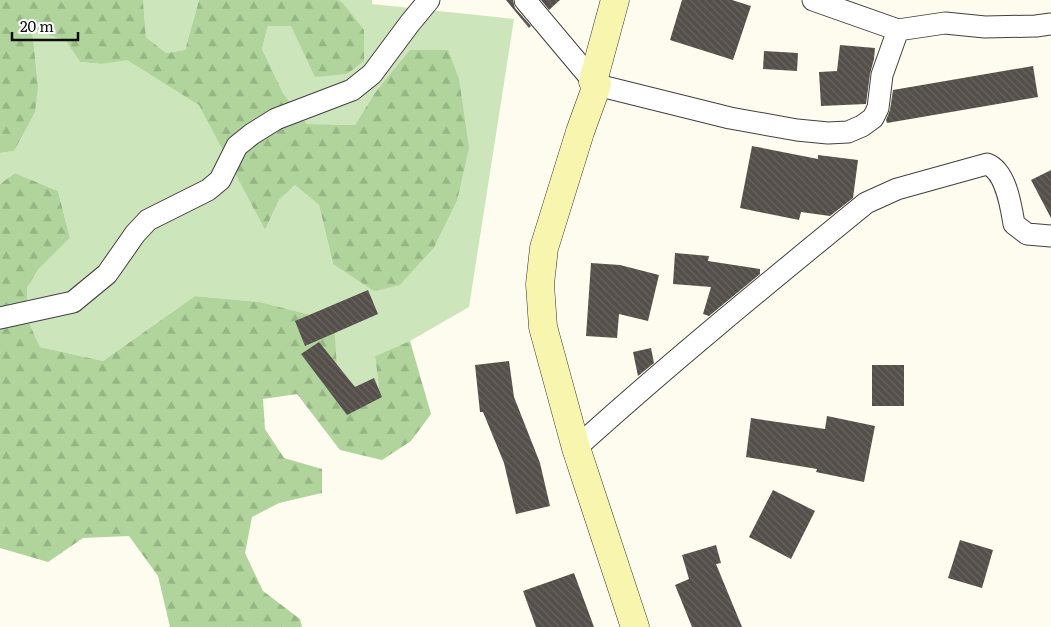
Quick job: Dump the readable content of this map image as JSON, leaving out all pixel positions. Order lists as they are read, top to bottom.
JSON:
{
  "scale_bar": "20 m"
}
